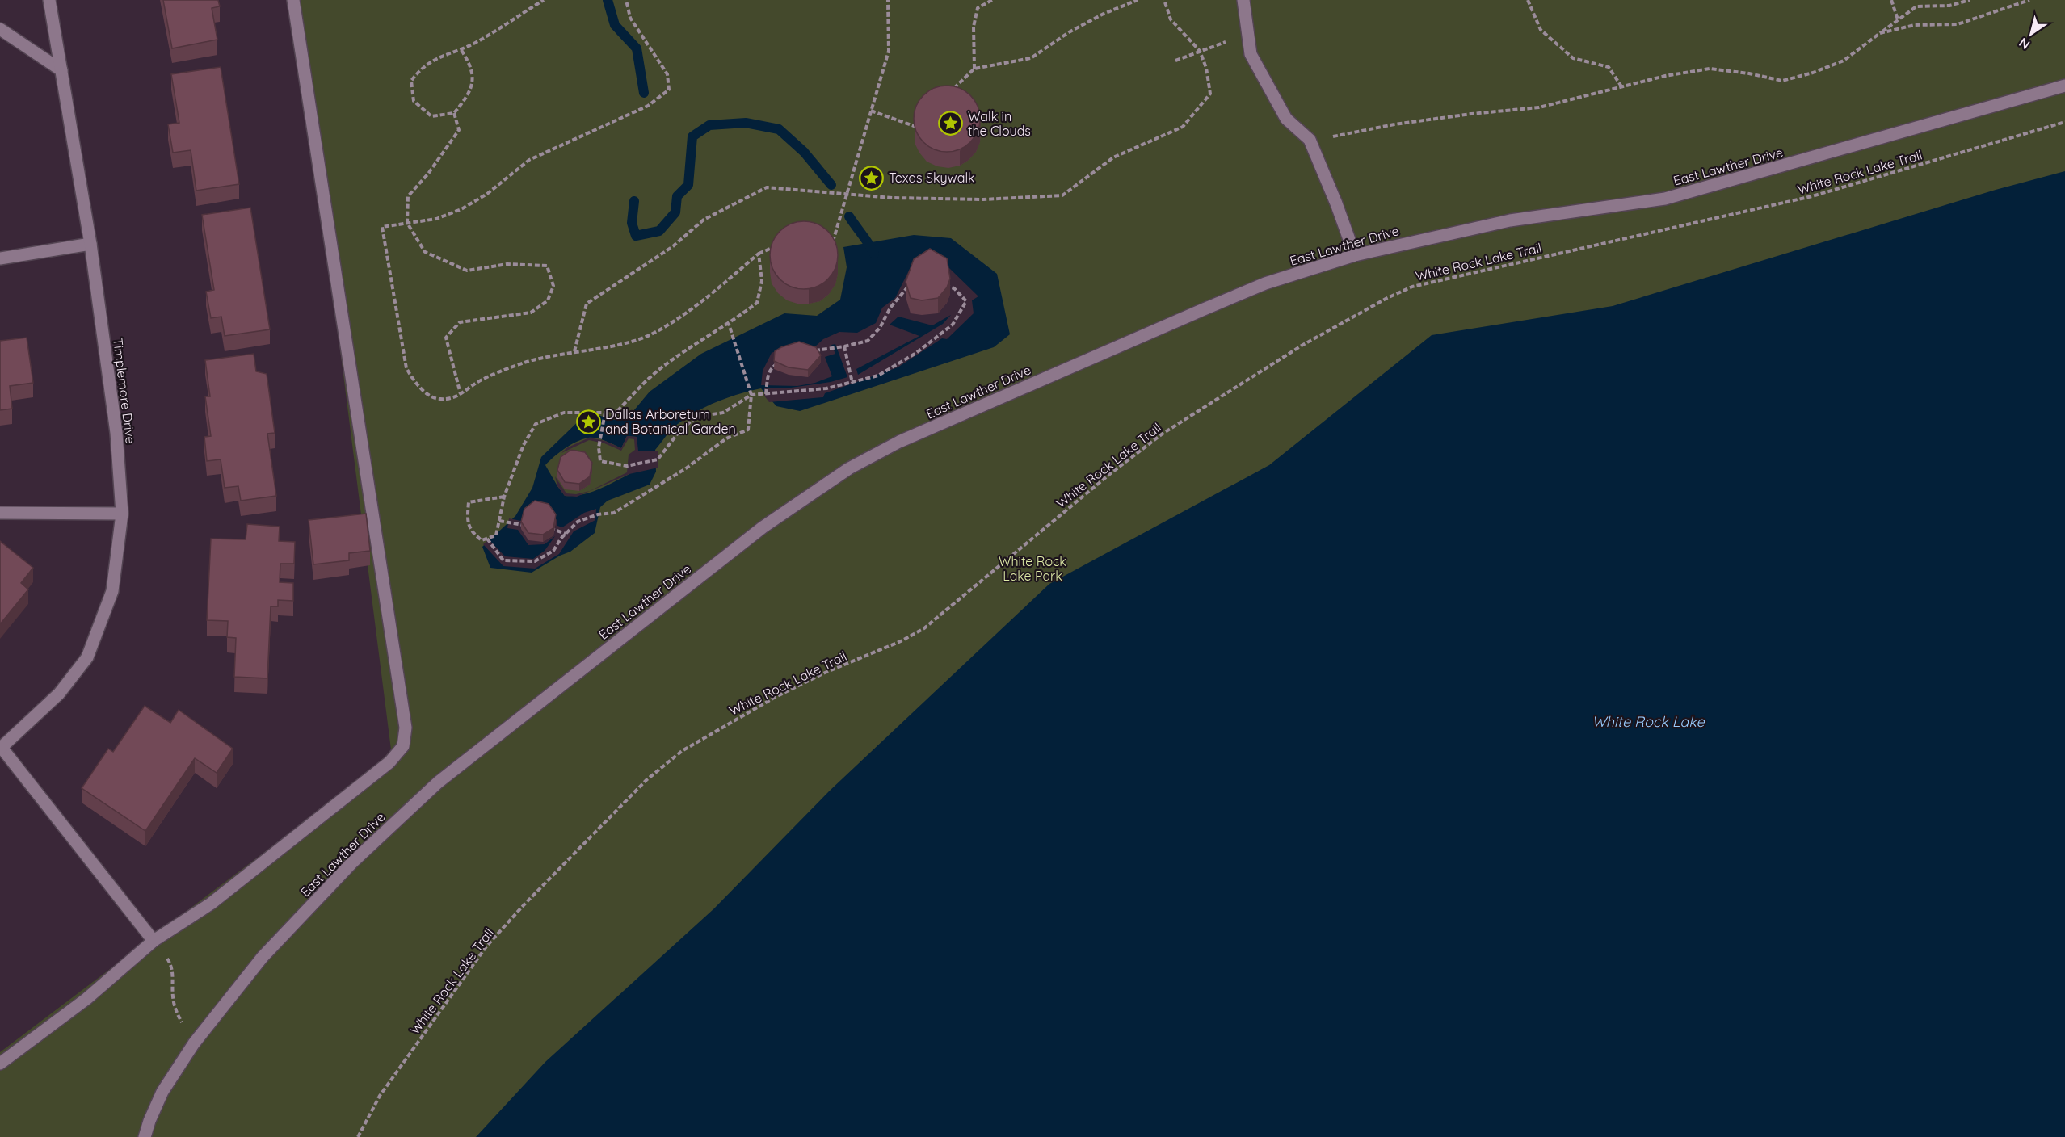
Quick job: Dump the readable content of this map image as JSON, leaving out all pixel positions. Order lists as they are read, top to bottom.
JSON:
{
  "streets": {
    "street": ["East Lawther Drive", "Timplemore Drive"],
    "path": ["White Rock Lake Trail"]
  },
  "water": ["White Rock Lake"],
  "parks": ["White Rock Lake Park"],
  "places": {
    "place": ["Walk in the Clouds", "Texas Skywalk", "Dallas Arboretum and Botanical Garden"]
  },
  "north": "bottom left"
}
